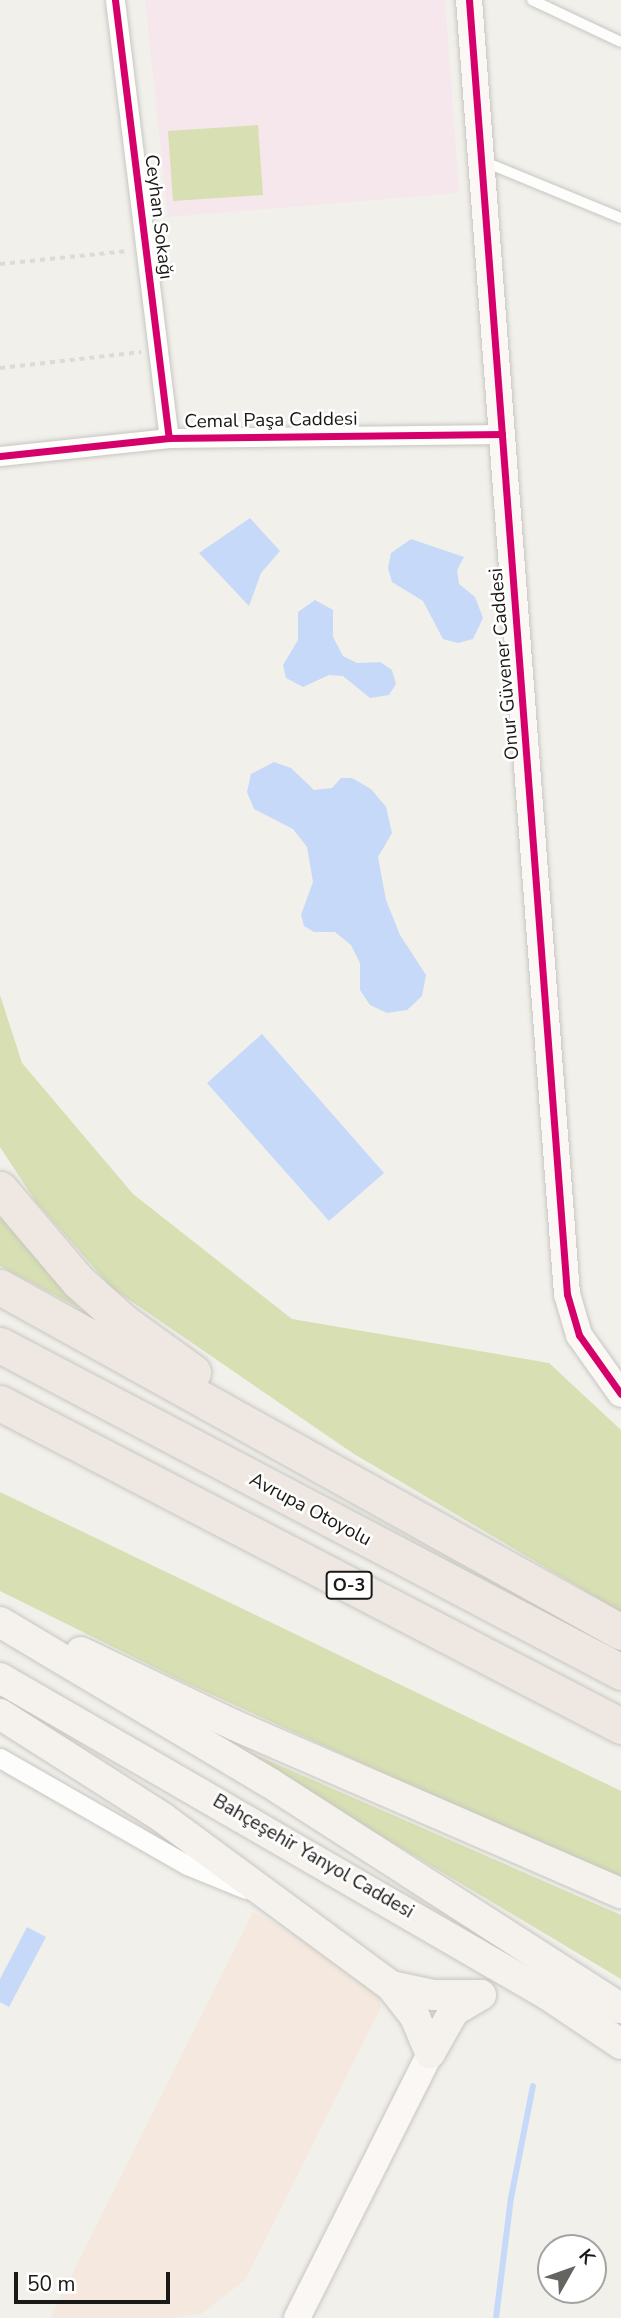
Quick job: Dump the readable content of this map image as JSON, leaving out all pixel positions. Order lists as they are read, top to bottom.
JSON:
{
  "streets": {
    "highway": ["Avrupa Otoyolu", "O-3"],
    "main road": ["Bahçeşehir Yanyol Caddesi"],
    "street": ["Ceyhan Sokağı", "Cemal Paşa Caddesi", "Onur Güvener Caddesi"]
  },
  "crossings": [
    ["Ceyhan Sokağı", "Cemal Paşa Caddesi"],
    ["Cemal Paşa Caddesi", "Onur Güvener Caddesi"]
  ],
  "scale_bar": "50 m",
  "north": "top right"
}
